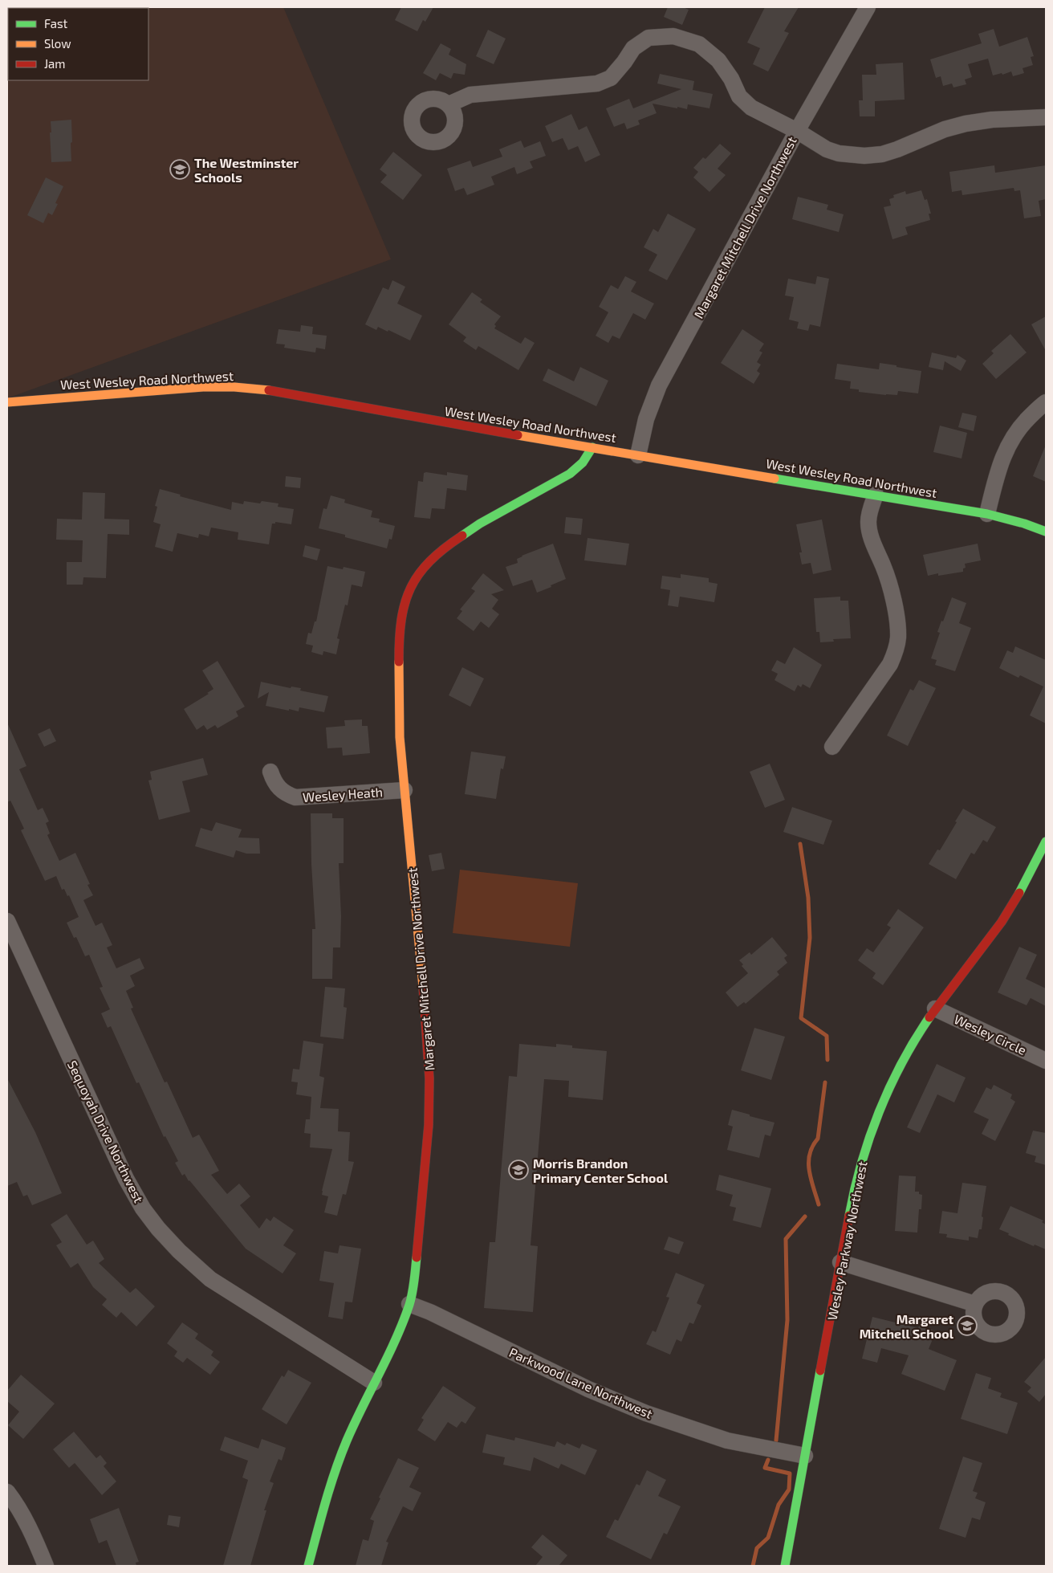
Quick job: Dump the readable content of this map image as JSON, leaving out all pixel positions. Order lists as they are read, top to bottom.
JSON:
{
  "streets": {
    "street": [
      "Margaret Mitchell Drive Northwest",
      "West Wesley Road Northwest",
      "Wesley Heath",
      "Wesley Circle",
      "Sequoyah Drive Northwest",
      "Wesley Parkway Northwest",
      "Parkwood Lane Northwest"
    ]
  },
  "crossings": [
    ["Margaret Mitchell Drive Northwest", "West Wesley Road Northwest"],
    ["Margaret Mitchell Drive Northwest", "Wesley Heath"],
    ["Margaret Mitchell Drive Northwest", "Sequoyah Drive Northwest"],
    ["Margaret Mitchell Drive Northwest", "Parkwood Lane Northwest"],
    ["Wesley Circle", "Wesley Parkway Northwest"],
    ["Wesley Parkway Northwest", "Parkwood Lane Northwest"]
  ],
  "places": {
    "school or university": ["The Westminster Schools", "Morris Brandon Primary Center School", "Margaret Mitchell School"]
  },
  "legend": ["Fast", "Slow", "Jam"]
}
